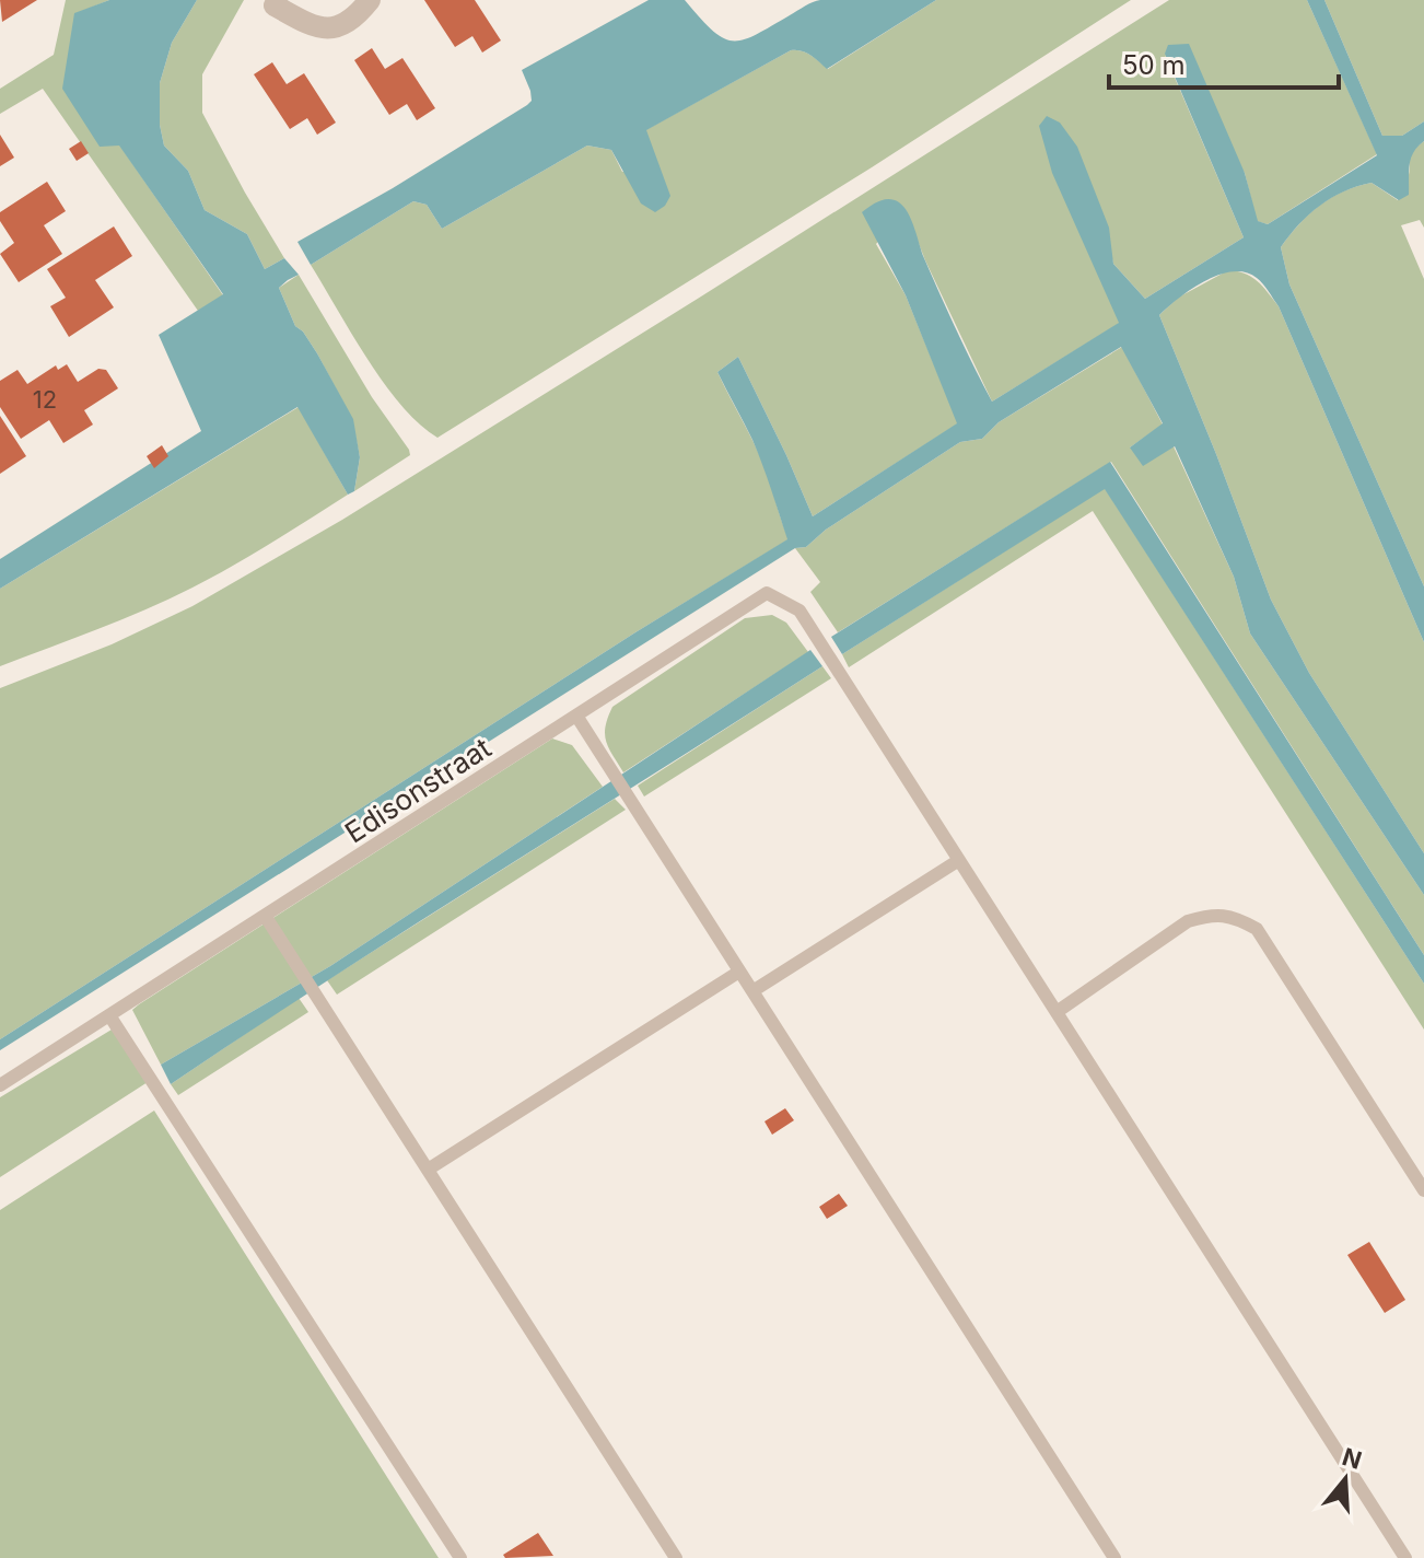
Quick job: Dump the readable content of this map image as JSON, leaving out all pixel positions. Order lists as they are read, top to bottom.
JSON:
{
  "streets": {
    "lane": ["Edisonstraat"]
  },
  "house_numbers": ["12"],
  "scale_bar": "50 m",
  "north": "top"
}
